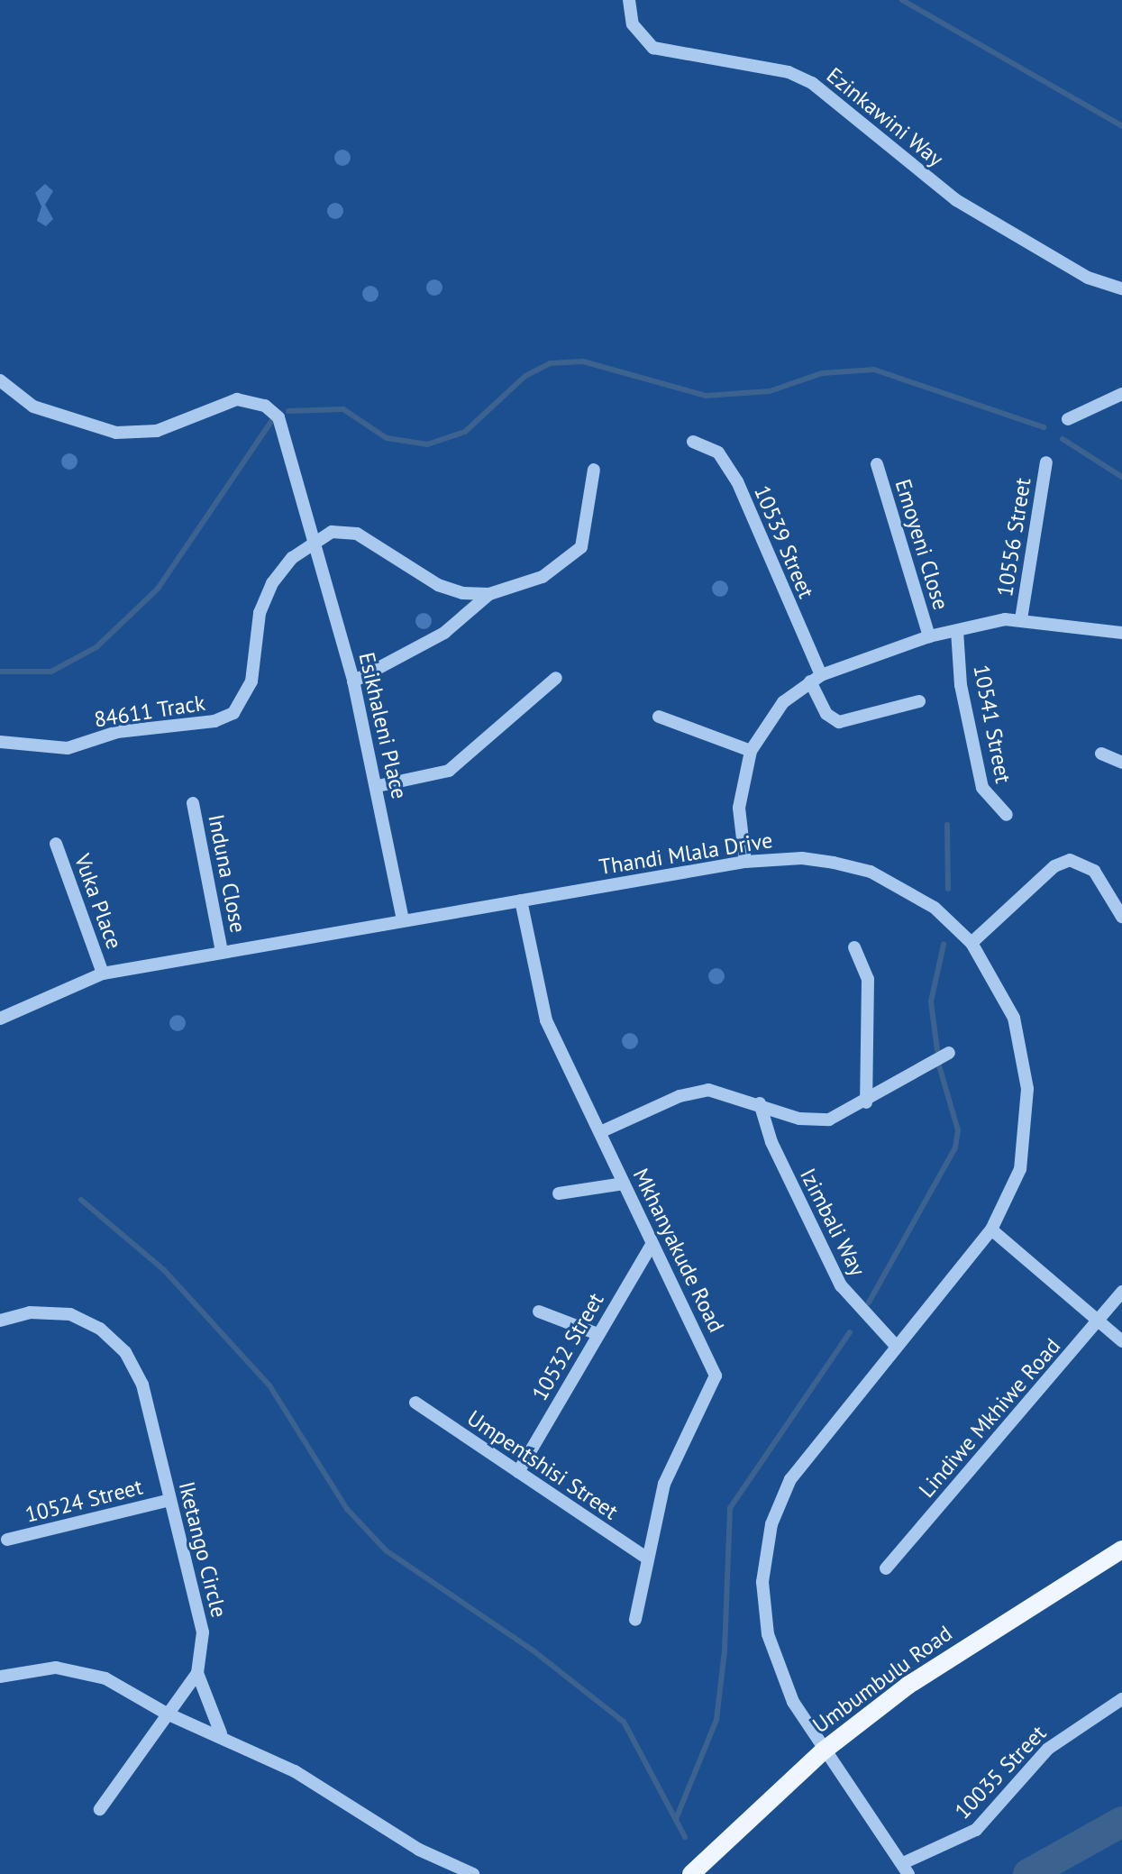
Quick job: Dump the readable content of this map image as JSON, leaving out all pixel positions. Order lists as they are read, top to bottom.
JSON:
{
  "streets": {
    "main road": ["Umbumbulu Road"],
    "street": [
      "Ezinkawini Way",
      "10556 Street",
      "10539 Street",
      "Emoyeni Close",
      "84611 Track",
      "10541 Street",
      "Esikhaleni Place",
      "Thandi Mlala Drive",
      "Induna Close",
      "Vuka Place",
      "Izimbali Way",
      "Mkhanyakude Road",
      "10532 Street",
      "Lindiwe Mkhiwe Road",
      "Umpentshisi Street",
      "10524 Street",
      "Iketango Circle",
      "10035 Street"
    ]
  },
  "crossings": [
    ["84611 Track", "Esikhaleni Place"],
    ["Esikhaleni Place", "Thandi Mlala Drive"],
    ["Thandi Mlala Drive", "Induna Close"],
    ["Thandi Mlala Drive", "Vuka Place"],
    ["Thandi Mlala Drive", "Izimbali Way"],
    ["Thandi Mlala Drive", "Mkhanyakude Road"],
    ["Thandi Mlala Drive", "Umbumbulu Road"],
    ["Thandi Mlala Drive", "10035 Street"],
    ["Mkhanyakude Road", "10532 Street"],
    ["Mkhanyakude Road", "Umpentshisi Street"],
    ["10532 Street", "Umpentshisi Street"],
    ["10524 Street", "Iketango Circle"]
  ]
}
